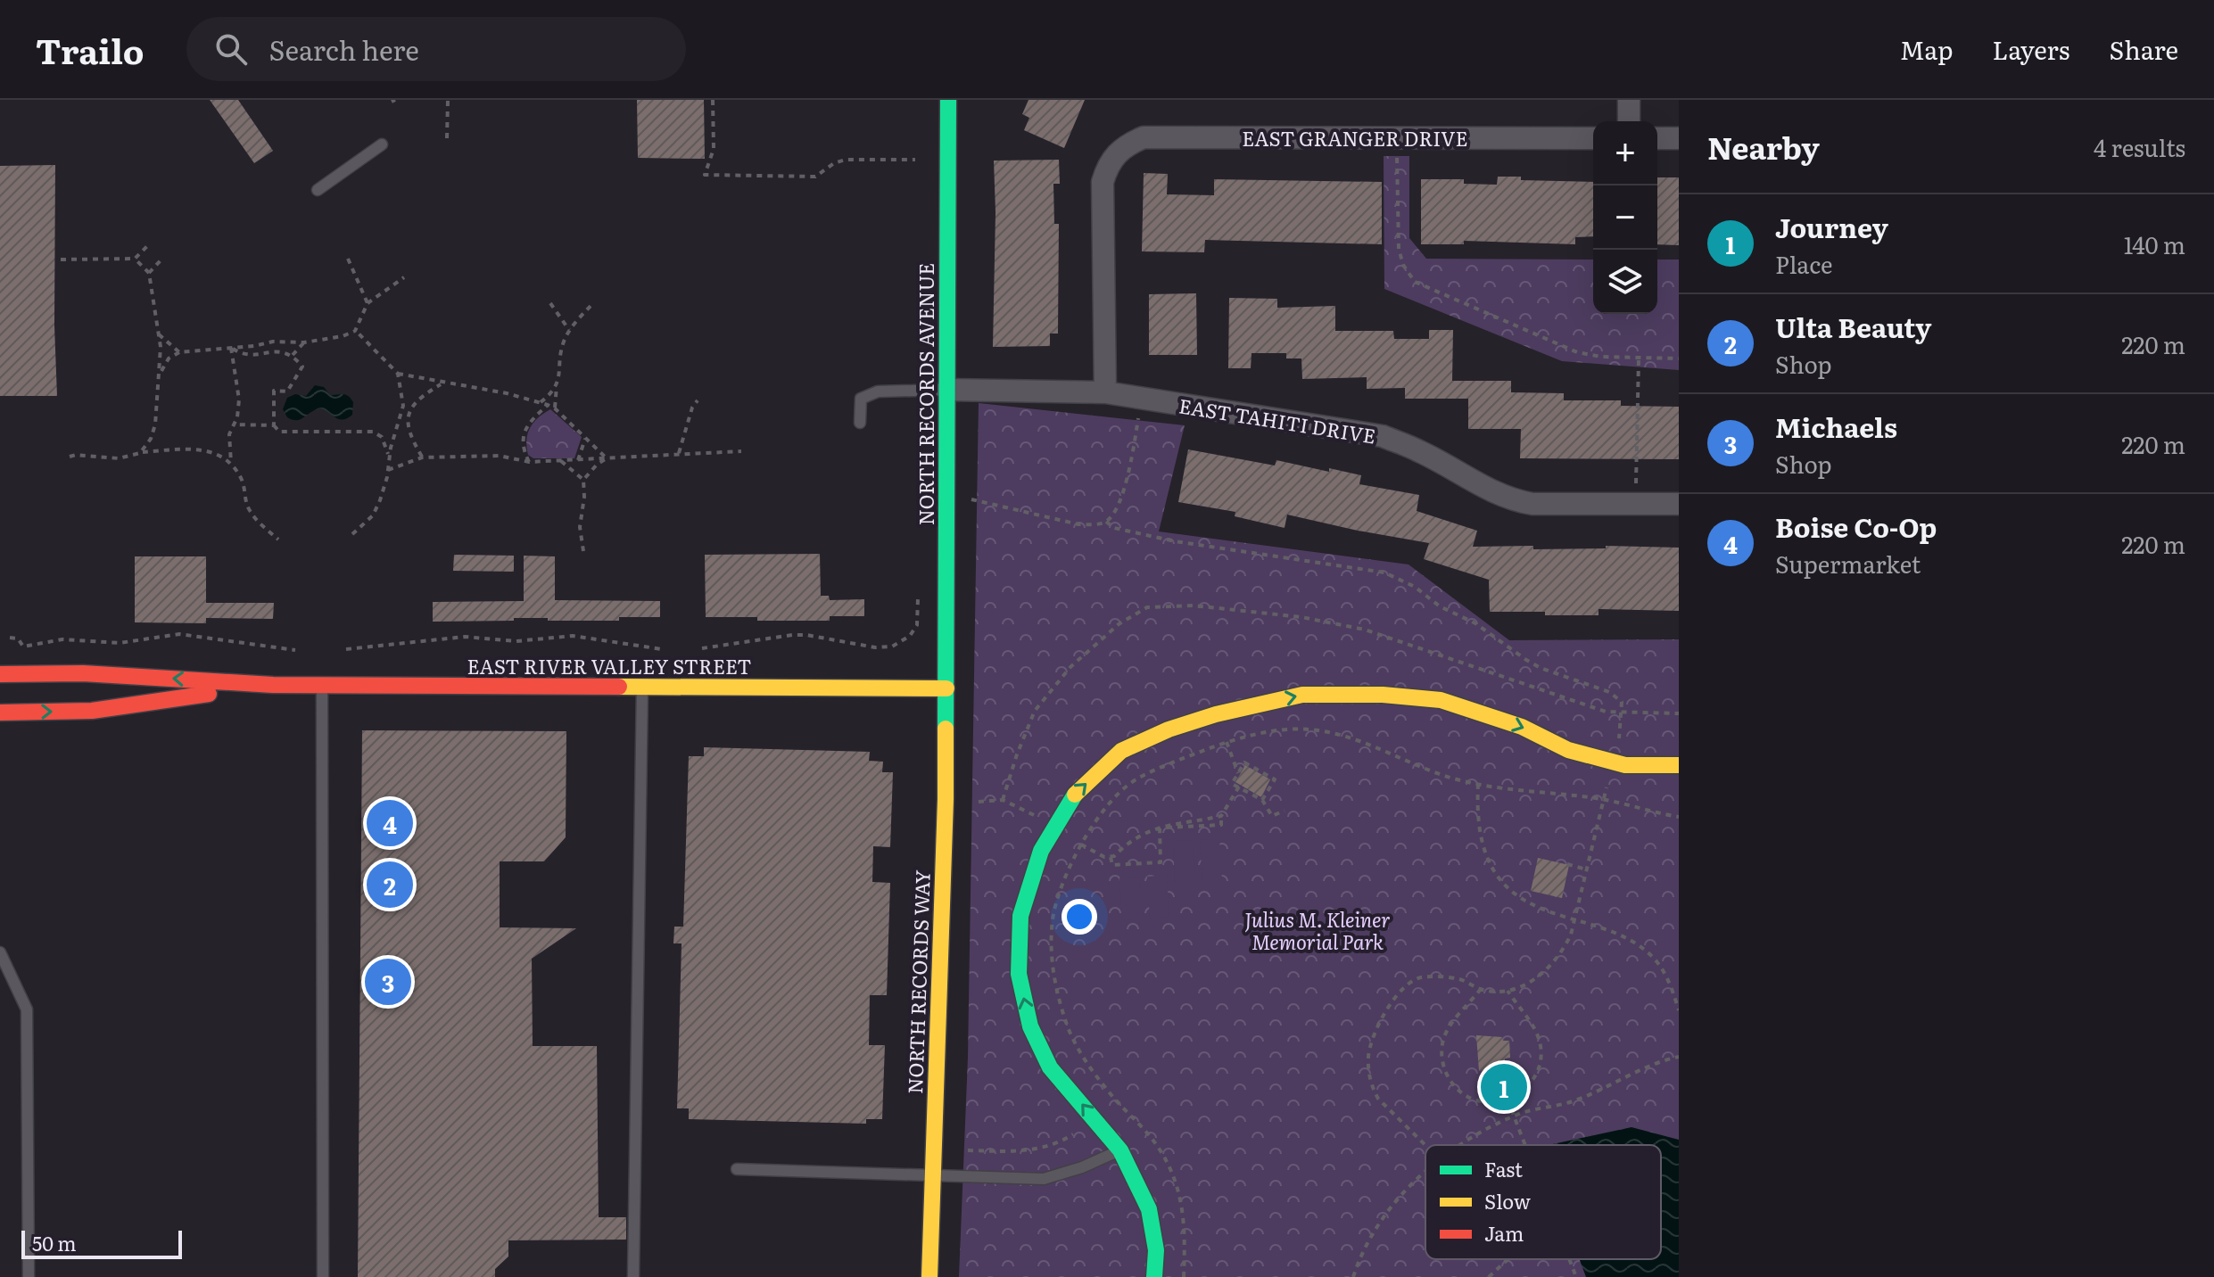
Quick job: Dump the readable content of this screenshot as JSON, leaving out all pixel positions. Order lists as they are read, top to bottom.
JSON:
{
  "streets": {
    "street": [
      "EAST GRANGER DRIVE",
      "NORTH RECORDS AVENUE",
      "EAST TAHITI DRIVE",
      "EAST RIVER VALLEY STREET",
      "NORTH RECORDS WAY"
    ]
  },
  "crossings": [
    ["EAST GRANGER DRIVE", "EAST TAHITI DRIVE"],
    ["NORTH RECORDS AVENUE", "EAST TAHITI DRIVE"],
    ["NORTH RECORDS AVENUE", "EAST RIVER VALLEY STREET"],
    ["NORTH RECORDS AVENUE", "NORTH RECORDS WAY"],
    ["EAST RIVER VALLEY STREET", "NORTH RECORDS WAY"]
  ],
  "parks": ["Julius M. Kleiner Memorial Park"],
  "legend": ["Fast", "Slow", "Jam"],
  "scale_bar": "50 m",
  "page": {
    "header": "Trailo",
    "search": "Search here",
    "nav": ["Map", "Layers", "Share"],
    "heading": ["Nearby", "4 results"],
    "map_buttons": ["+", "−"],
    "list": [
      {
        "mark": "1",
        "name": "Journey",
        "note": "Place",
        "value": "140 m"
      },
      {
        "mark": "2",
        "name": "Ulta Beauty",
        "note": "Shop",
        "value": "220 m"
      },
      {
        "mark": "3",
        "name": "Michaels",
        "note": "Shop",
        "value": "220 m"
      },
      {
        "mark": "4",
        "name": "Boise Co-Op",
        "note": "Supermarket",
        "value": "220 m"
      }
    ],
    "pins": [
      "4",
      "2",
      "3",
      "1"
    ],
    "scale": "50 m"
  }
}
